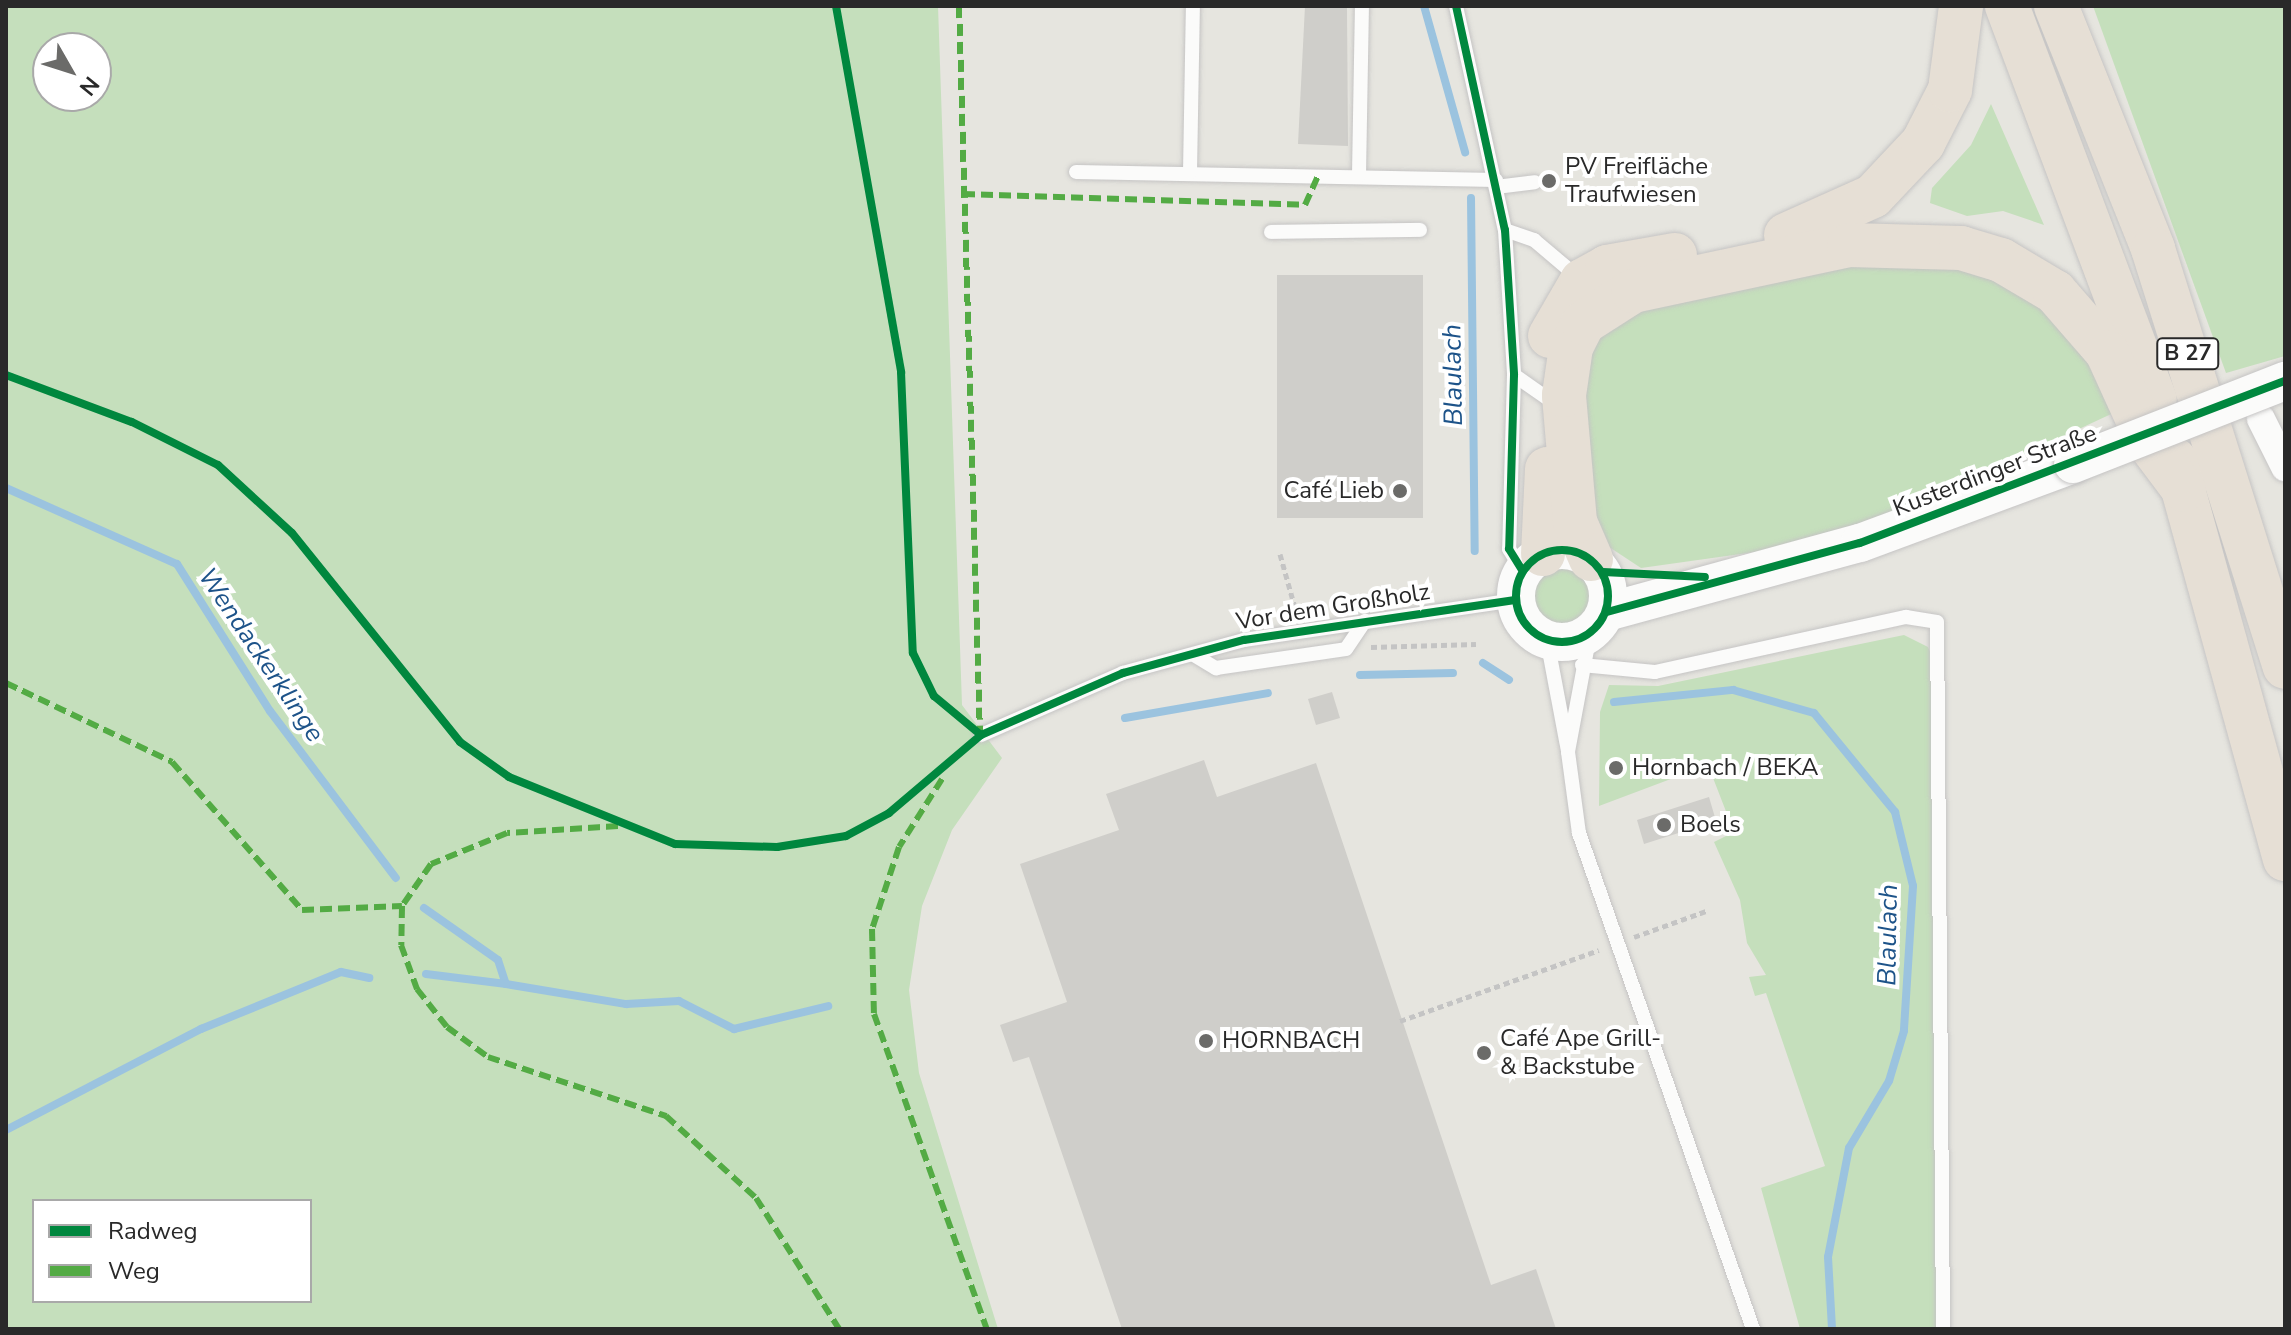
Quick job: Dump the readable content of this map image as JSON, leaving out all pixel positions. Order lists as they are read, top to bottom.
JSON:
{
  "streets": {
    "highway": ["B 27"],
    "street": ["Kusterdinger Straße"],
    "lane": ["Vor dem Großholz"]
  },
  "crossings": [
    ["Kusterdinger Straße", "Vor dem Großholz"]
  ],
  "water": ["Blaulach", "Wendackerklinge"],
  "places": [
    "PV Freifläche Traufwiesen",
    "Café Lieb",
    "Hornbach / BEKA",
    "Boels",
    "HORNBACH",
    "Café Ape Grill- & Backstube"
  ],
  "legend": ["Radweg", "Weg"],
  "north": "bottom right"
}
